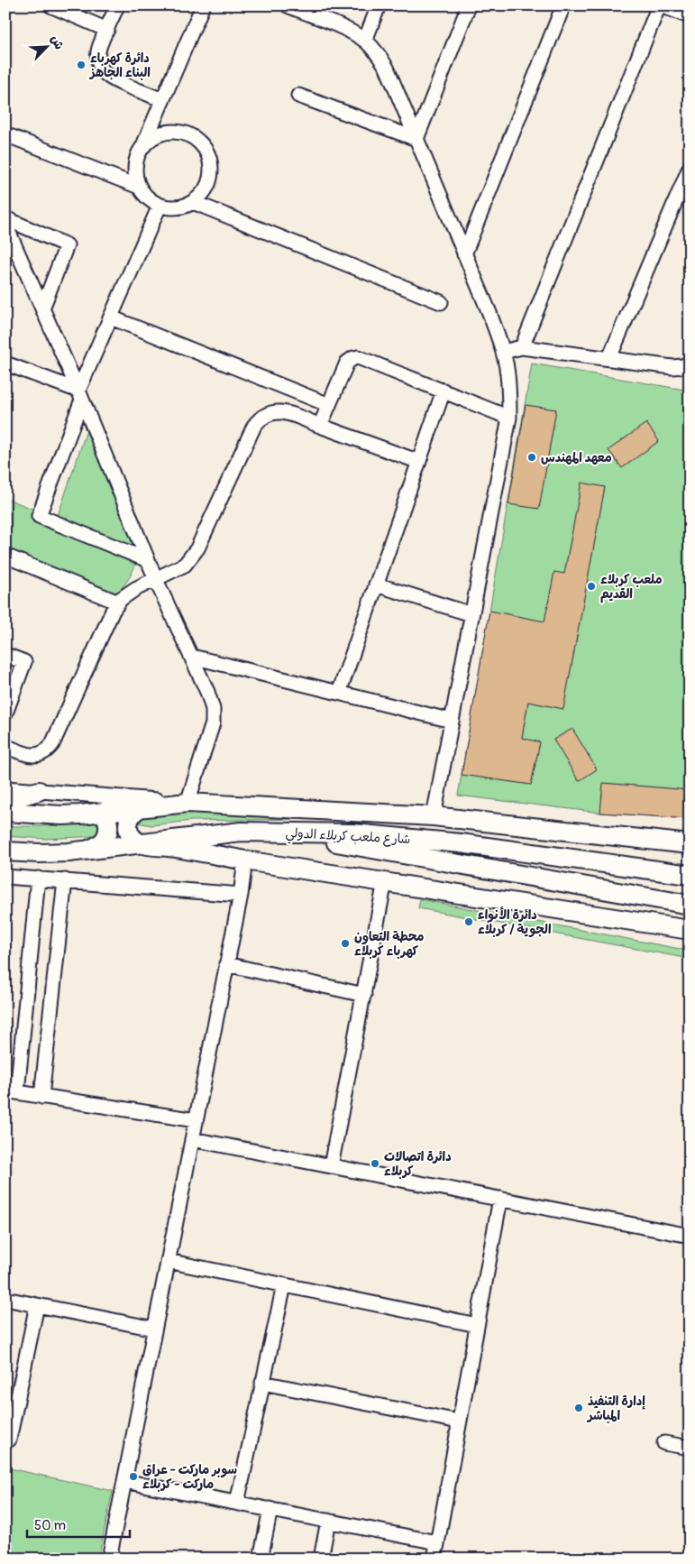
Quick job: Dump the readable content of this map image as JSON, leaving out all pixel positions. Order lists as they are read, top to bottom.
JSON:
{
  "streets": {
    "main road": ["شارع ملعب كربلاء الدولي"]
  },
  "places": [
    "دائرة كهرباء البناء الجاهز",
    "معهد المهندس",
    "ملعب كربلاء القديم",
    "دائرة الأنواء الجوية / كربلاء",
    "محطة التعاون كهرباء كربلاء",
    "دائرة اتصالات كربلاء",
    "إدارة التنفيذ المباشر",
    "سوبر ماركت - عراق ماركت - كربلاء"
  ],
  "scale_bar": "50 m",
  "north": "top right"
}
